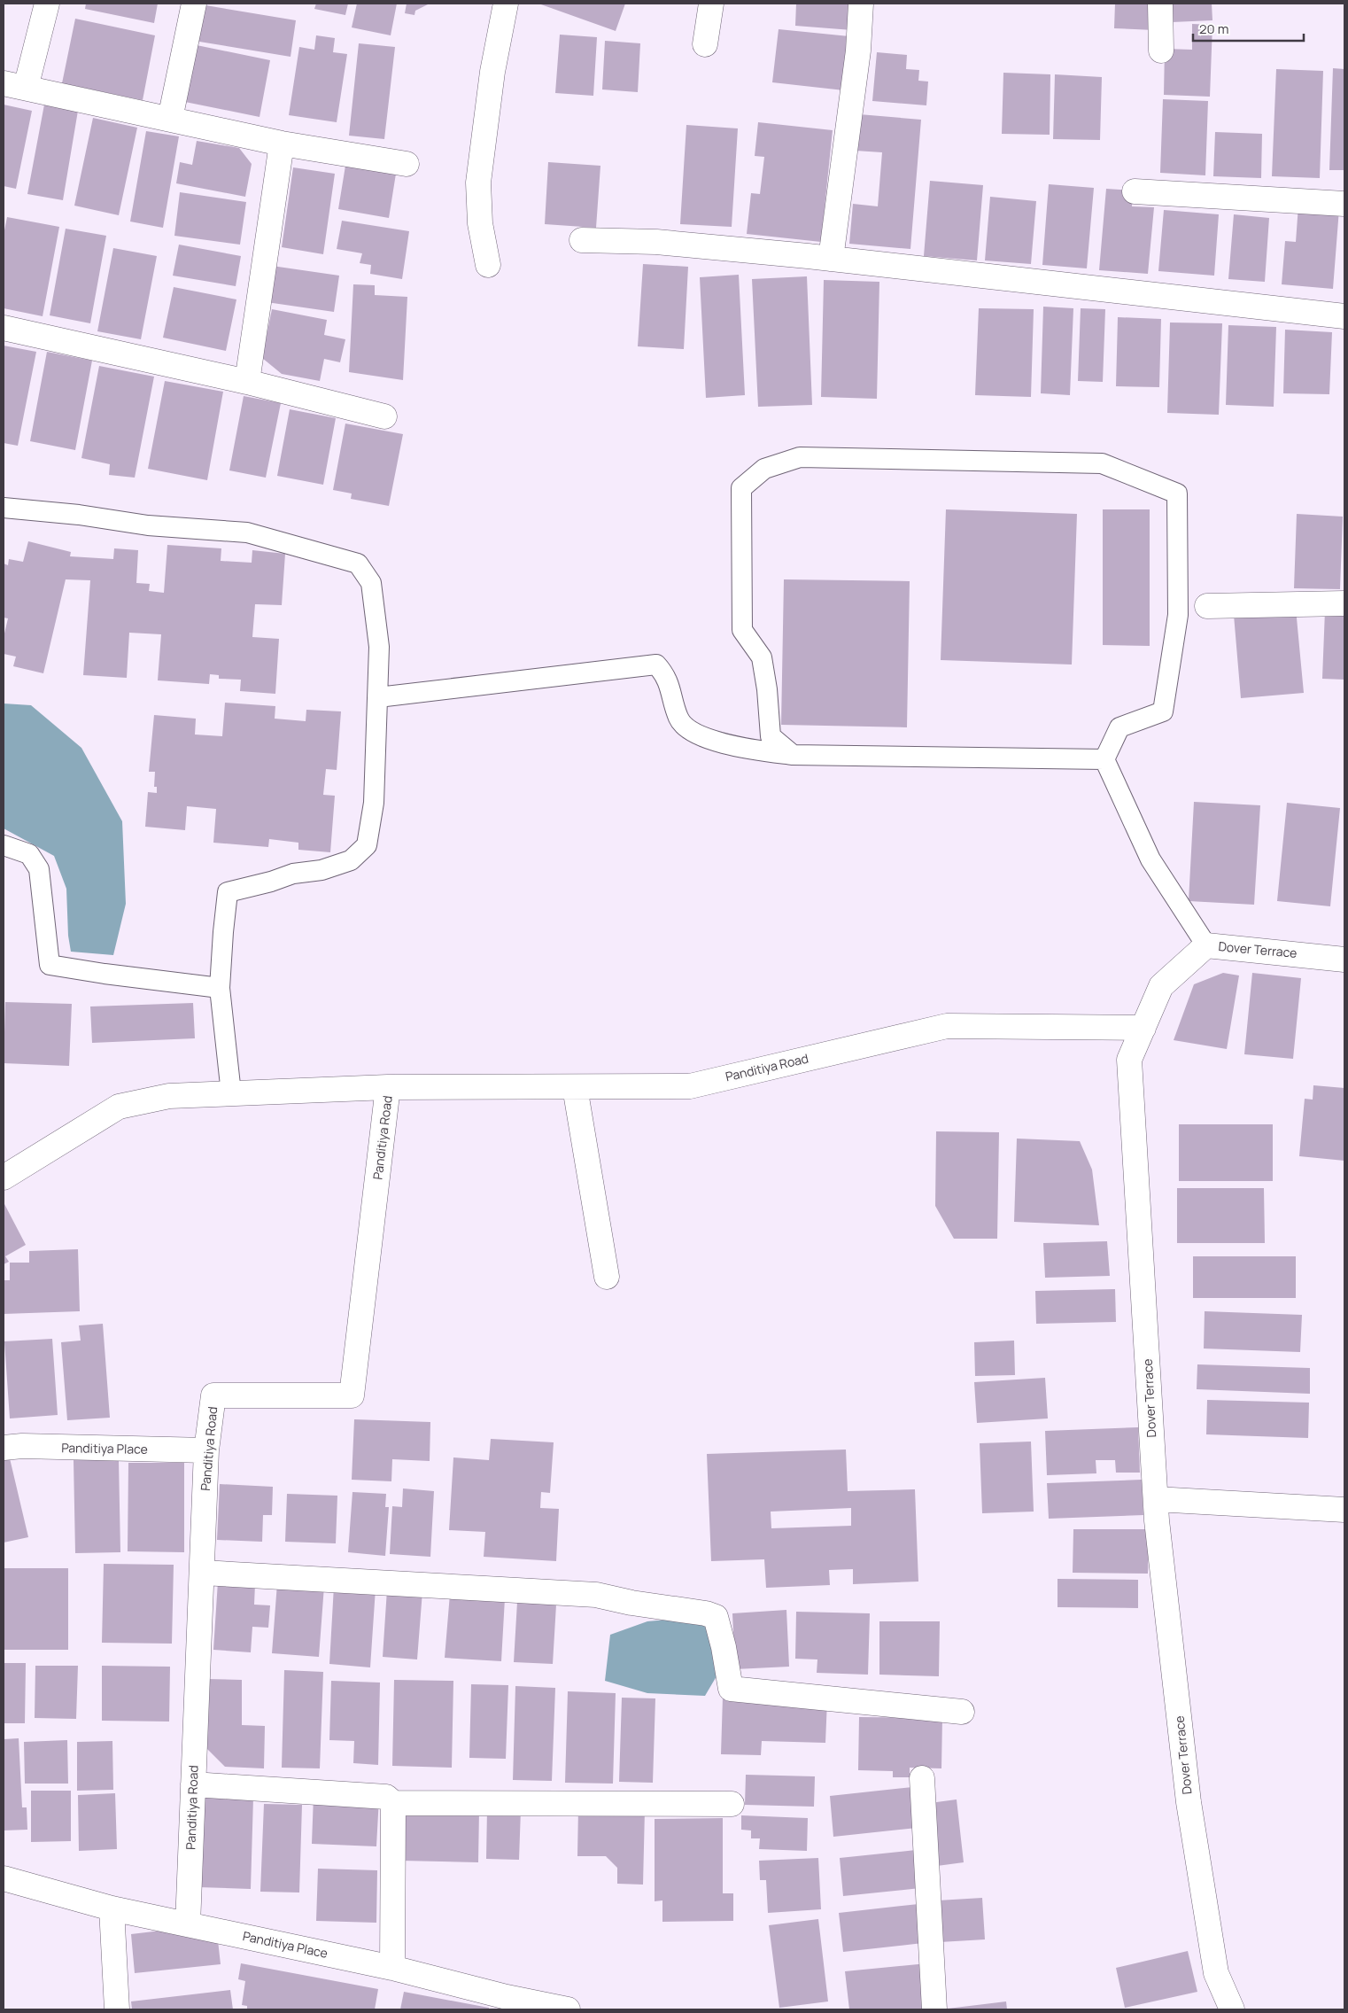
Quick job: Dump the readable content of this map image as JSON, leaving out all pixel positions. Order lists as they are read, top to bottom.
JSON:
{
  "streets": {
    "street": ["Dover Terrace", "Panditiya Road", "Panditiya Place"]
  },
  "crossings": [
    ["Dover Terrace", "Panditiya Road"],
    ["Panditiya Road", "Panditiya Place"]
  ],
  "scale_bar": "20 m"
}
